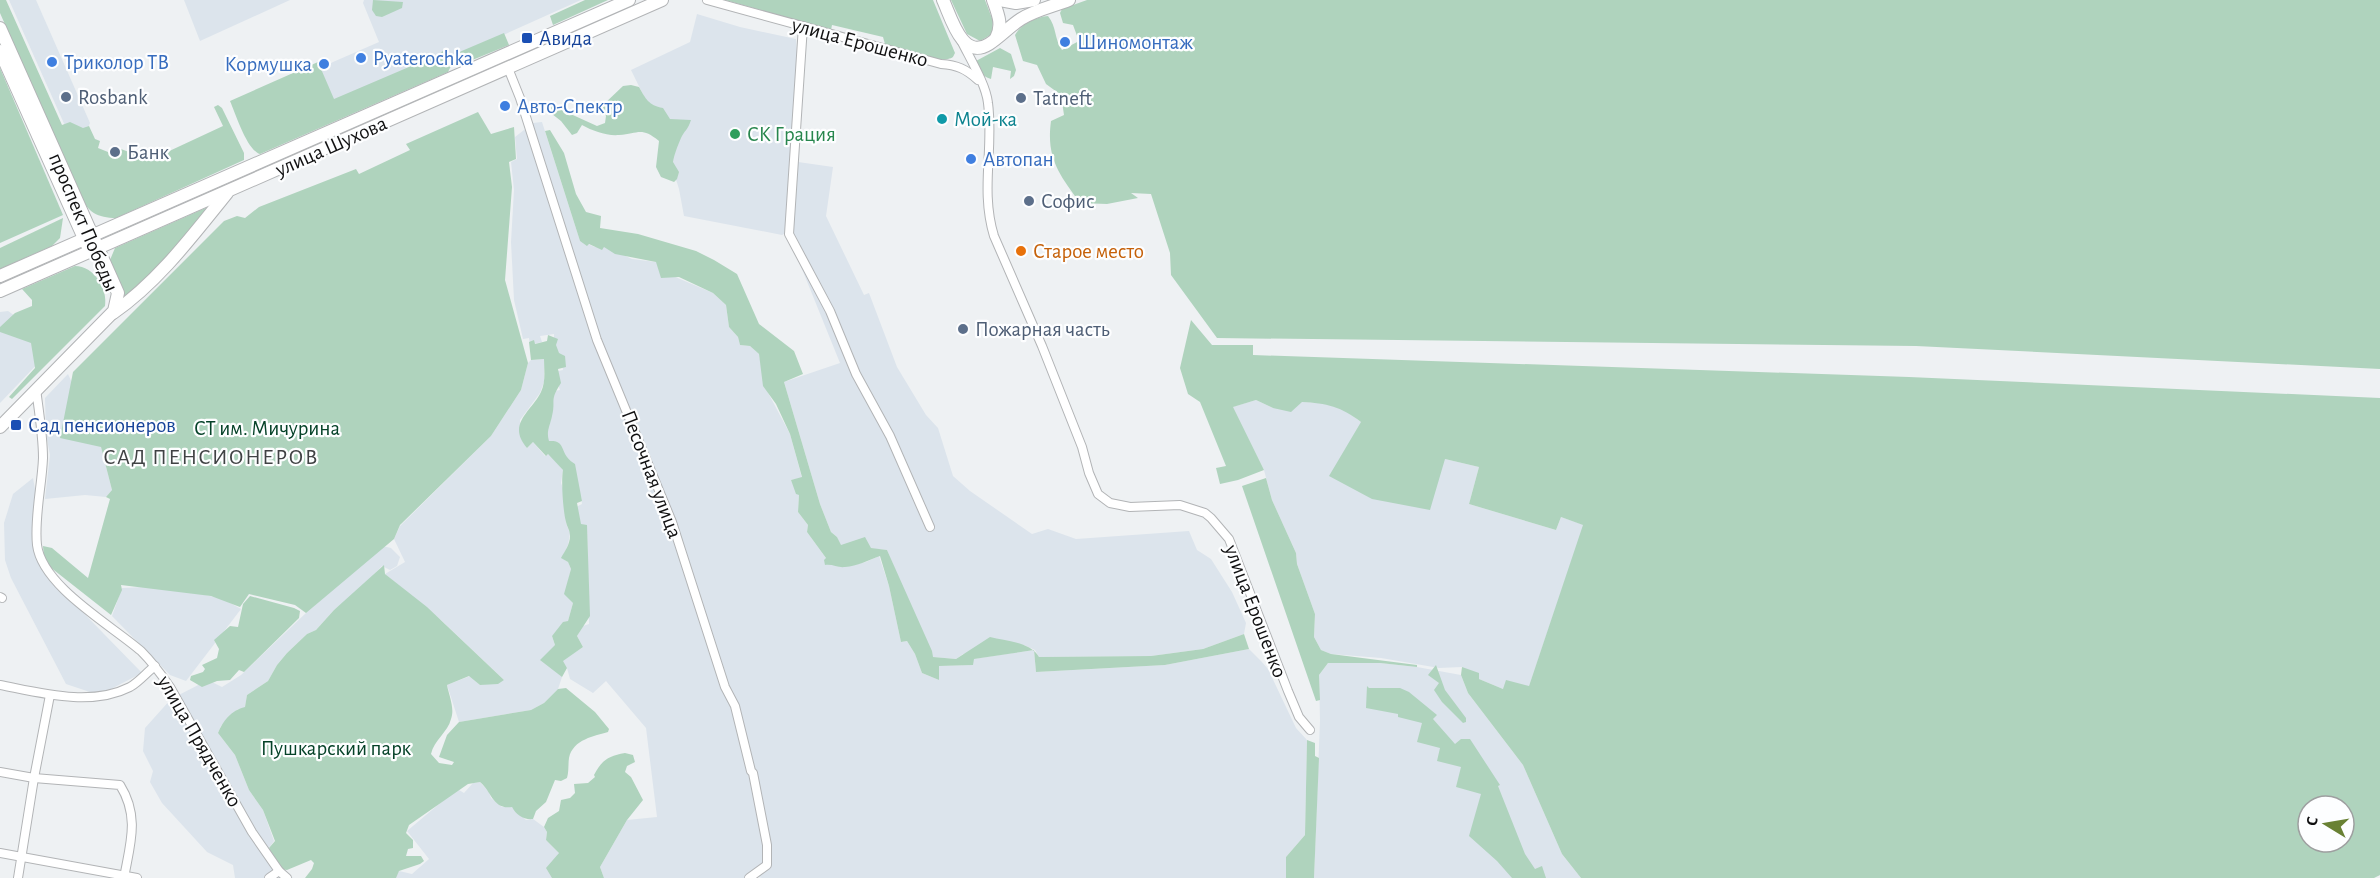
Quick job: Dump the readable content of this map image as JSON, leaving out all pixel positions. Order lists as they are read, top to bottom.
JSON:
{
  "streets": {
    "main road": ["улица Ерошенко", "улица Шухова", "проспект Победы"],
    "street": ["Песочная улица", "улица Прядченко"]
  },
  "crossings": [
    ["улица Шухова", "проспект Победы"],
    ["улица Шухова", "Песочная улица"]
  ],
  "districts": ["САД ПЕНСИОНЕРОВ"],
  "parks": ["СТ им. Мичурина", "Пушкарский парк"],
  "places": {
    "transit": ["Авида", "Сад пенсионеров"],
    "other": [
      "Шиномонтаж",
      "Pyaterochka",
      "Триколор ТВ",
      "Кормушка",
      "Rosbank",
      "Tatneft",
      "Авто-Спектр",
      "Мой-ка",
      "СК Грация",
      "Банк",
      "Автопан",
      "Софис",
      "Старое место",
      "Пожарная часть"
    ]
  },
  "north": "left"
}
